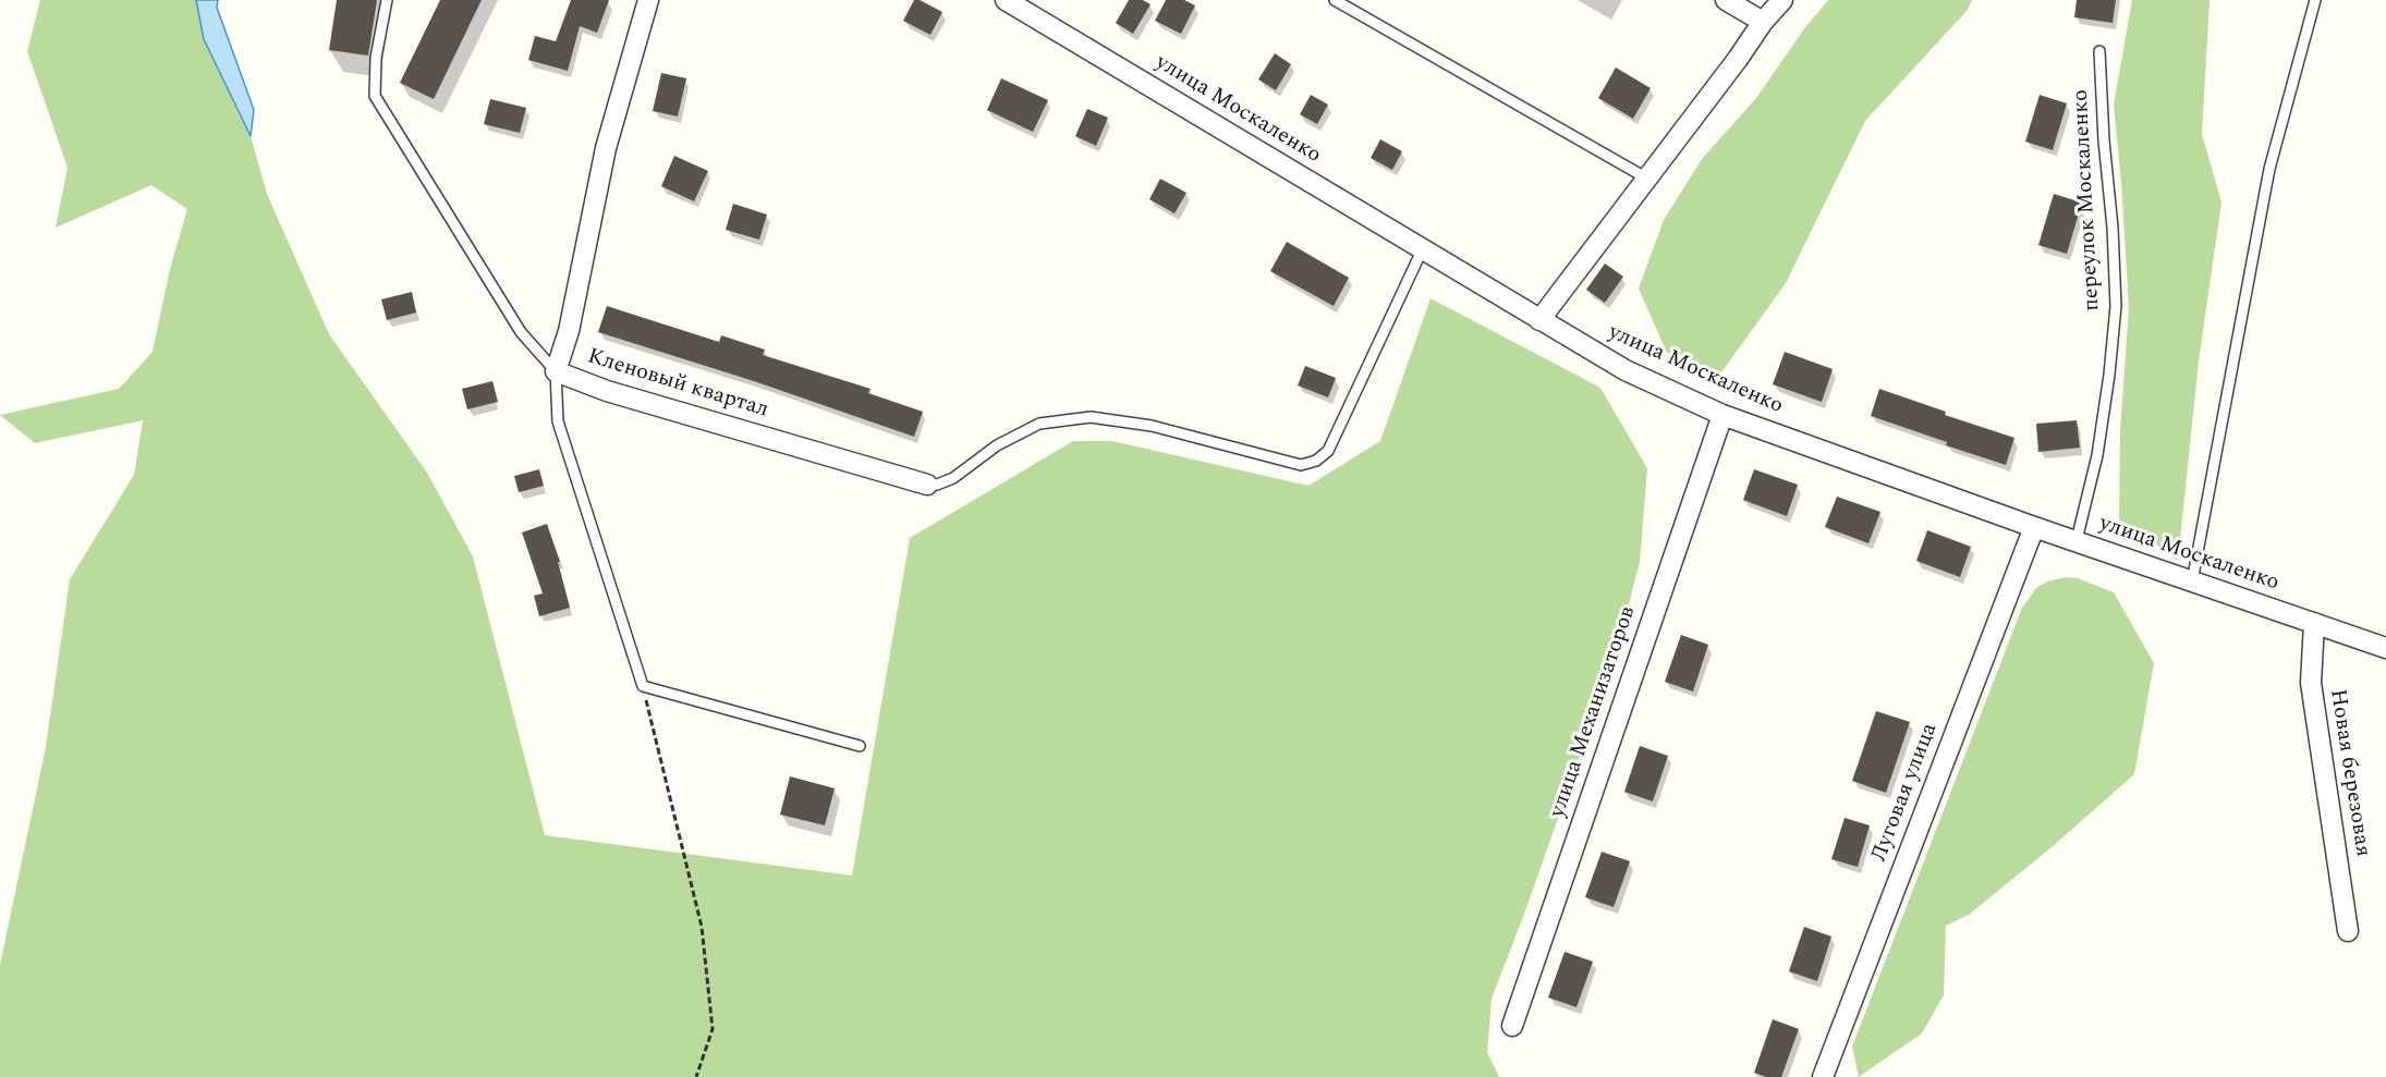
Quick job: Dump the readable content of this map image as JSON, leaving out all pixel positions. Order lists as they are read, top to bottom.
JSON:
{
  "streets": {
    "street": [
      "улица Москаленко",
      "Кленовый квартал",
      "улица Механизаторов",
      "Новая березовая",
      "Луговая улица"
    ],
    "lane": ["переулок Москаленко"]
  },
  "crossings": [
    ["улица Москаленко", "переулок Москаленко"],
    ["улица Москаленко", "улица Механизаторов"],
    ["улица Москаленко", "Новая березовая"],
    ["улица Москаленко", "Луговая улица"]
  ]
}
